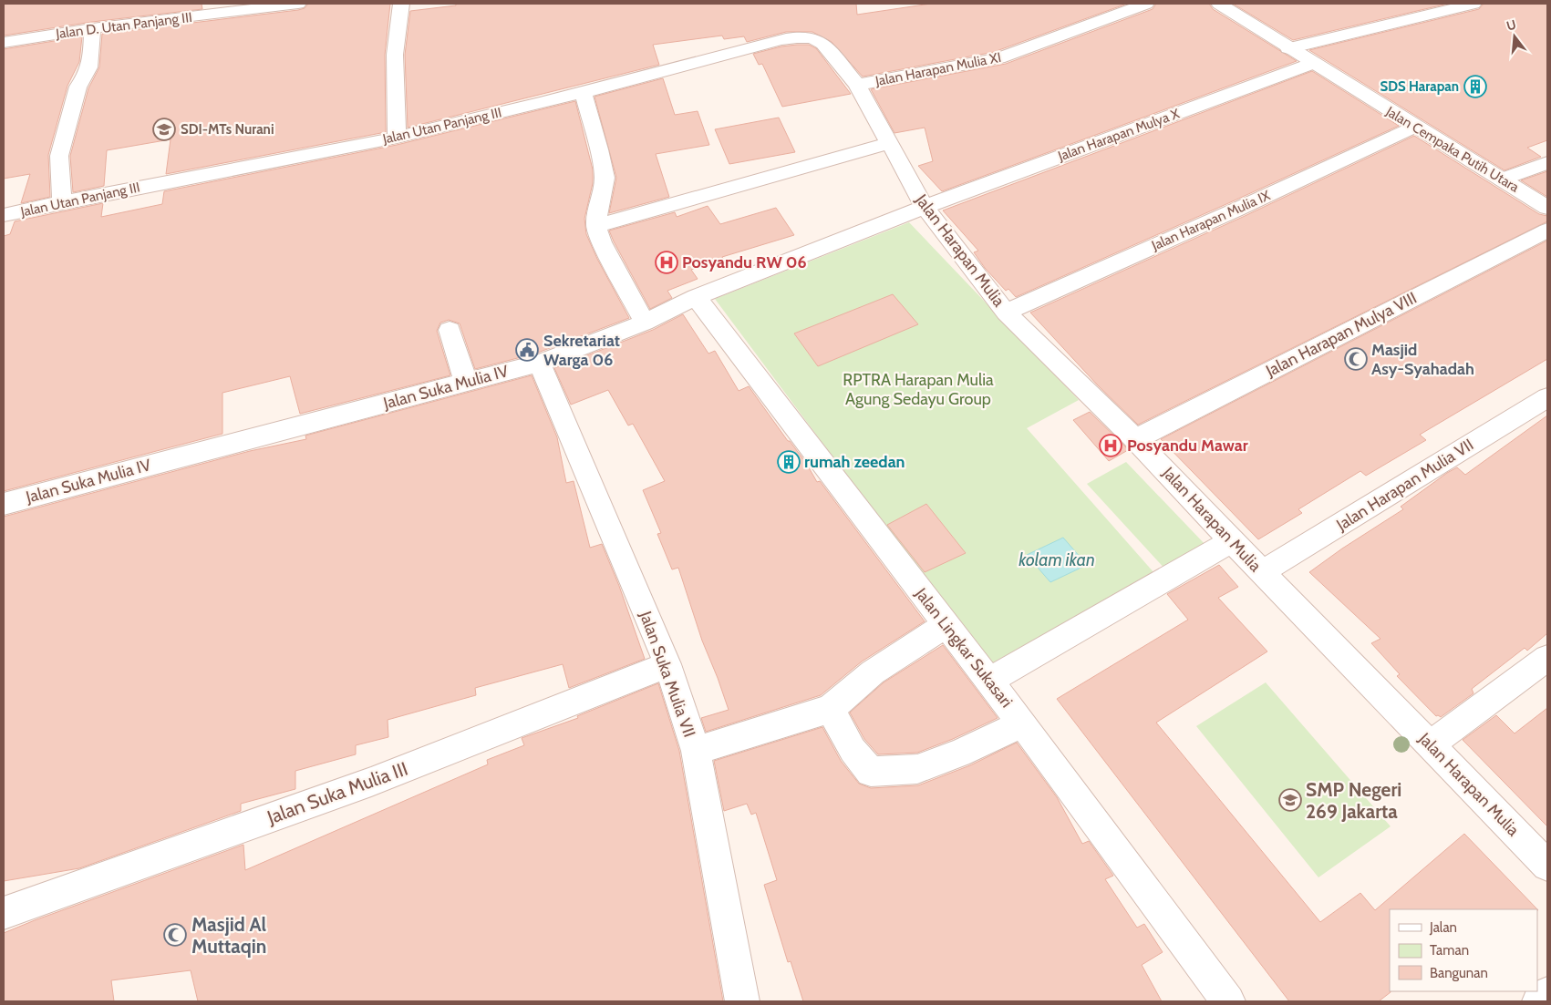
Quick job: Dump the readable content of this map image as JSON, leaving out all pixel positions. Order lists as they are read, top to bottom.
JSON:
{
  "streets": {
    "street": [
      "Jalan D. Utan Panjang III",
      "Jalan Harapan Mulia XI",
      "Jalan Utan Panjang III",
      "Jalan Harapan Mulya X",
      "Jalan Cempaka Putih Utara",
      "Jalan Harapan Mulia IX",
      "Jalan Harapan Mulia",
      "Jalan Harapan Mulya VIII",
      "Jalan Suka Mulia IV",
      "Jalan Harapan Mulia VII",
      "Jalan Lingkar Sukasari",
      "Jalan Suka Mulia VII",
      "Jalan Suka Mulia III"
    ]
  },
  "crossings": [
    ["Jalan Harapan Mulia XI", "Jalan Utan Panjang III"],
    ["Jalan Harapan Mulia XI", "Jalan Harapan Mulia"],
    ["Jalan Utan Panjang III", "Jalan Harapan Mulia"],
    ["Jalan Harapan Mulya X", "Jalan Cempaka Putih Utara"],
    ["Jalan Harapan Mulya X", "Jalan Harapan Mulia"],
    ["Jalan Harapan Mulya X", "Jalan Suka Mulia IV"],
    ["Jalan Cempaka Putih Utara", "Jalan Harapan Mulia IX"],
    ["Jalan Harapan Mulia IX", "Jalan Harapan Mulia"],
    ["Jalan Harapan Mulia", "Jalan Harapan Mulya VIII"],
    ["Jalan Harapan Mulia", "Jalan Suka Mulia IV"],
    ["Jalan Harapan Mulia", "Jalan Harapan Mulia VII"],
    ["Jalan Suka Mulia IV", "Jalan Lingkar Sukasari"],
    ["Jalan Suka Mulia IV", "Jalan Suka Mulia VII"],
    ["Jalan Suka Mulia VII", "Jalan Suka Mulia III"]
  ],
  "water": ["kolam ikan"],
  "parks": ["RPTRA Harapan Mulia Agung Sedayu Group"],
  "places": {
    "building": ["SDS Harapan", "rumah zeedan"],
    "school or university": ["SDI-MTs Nurani", "SMP Negeri 269 Jakarta"],
    "hospital": ["Posyandu RW 06", "Posyandu Mawar"],
    "public building": ["Sekretariat Warga 06"],
    "mosque": ["Masjid Asy-Syahadah", "Masjid Al Muttaqin"]
  },
  "legend": ["Jalan", "Taman", "Bangunan"],
  "north": "top"
}
